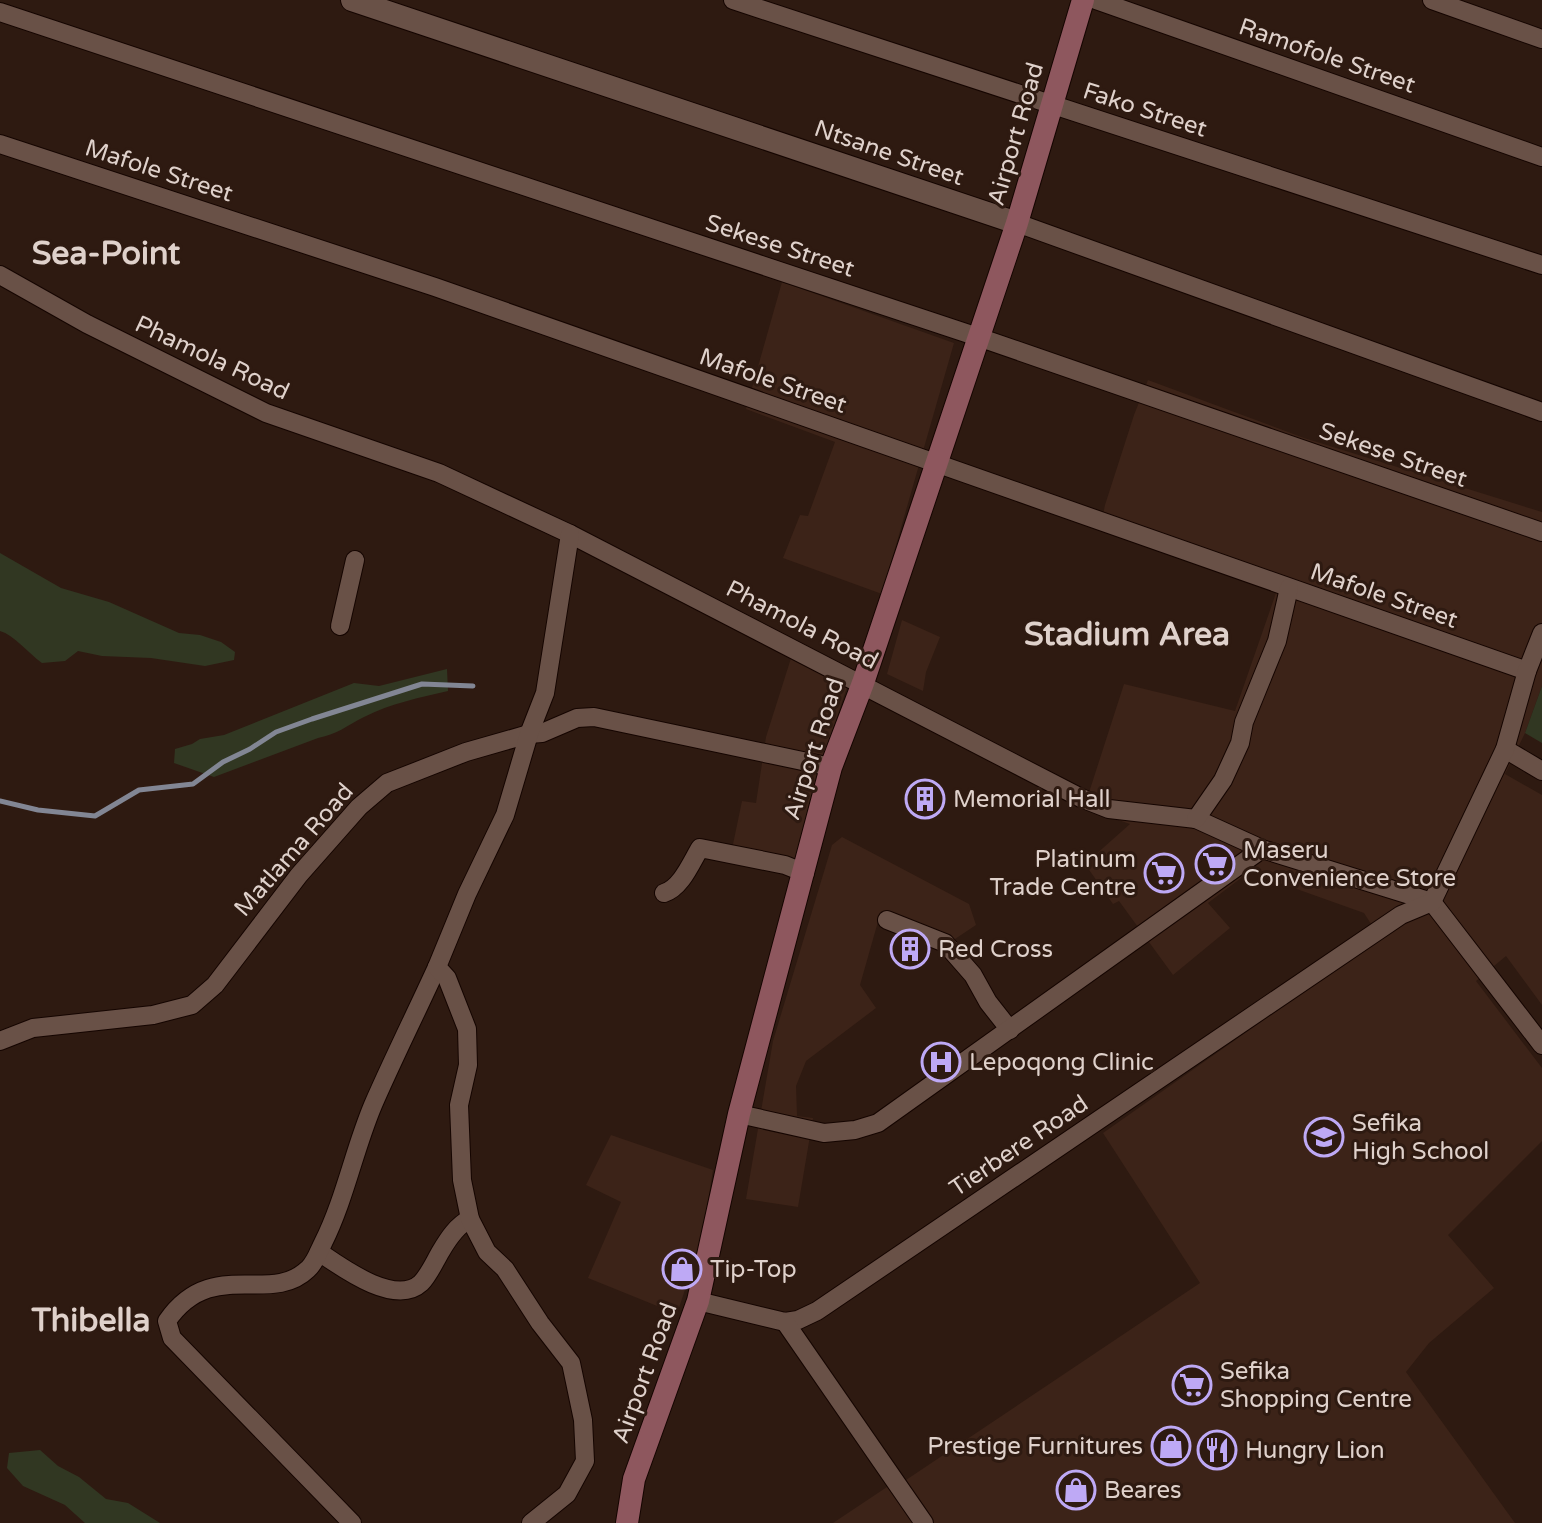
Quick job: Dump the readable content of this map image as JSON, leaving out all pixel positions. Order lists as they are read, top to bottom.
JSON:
{
  "streets": {
    "main road": ["Airport Road"],
    "street": [
      "Ramofole Street",
      "Fako Street",
      "Ntsane Street",
      "Mafole Street",
      "Sekese Street",
      "Phamola Road",
      "Matlama Road",
      "Tierbere Road"
    ]
  },
  "crossings": [
    ["Fako Street", "Airport Road"],
    ["Airport Road", "Ntsane Street"],
    ["Airport Road", "Mafole Street"],
    ["Airport Road", "Sekese Street"],
    ["Airport Road", "Phamola Road"],
    ["Airport Road", "Matlama Road"],
    ["Phamola Road", "Tierbere Road"]
  ],
  "districts": ["Sea-Point", "Stadium Area", "Thibella"],
  "places": {
    "building": ["Memorial Hall", "Red Cross"],
    "supermarket": ["Maseru Convenience Store", "Platinum Trade Centre", "Sefika Shopping Centre"],
    "hospital": ["Lepoqong Clinic"],
    "school or university": ["Sefika High School"],
    "shop": ["Tip-Top", "Prestige Furnitures", "Beares"],
    "restaurant": ["Hungry Lion"]
  }
}
